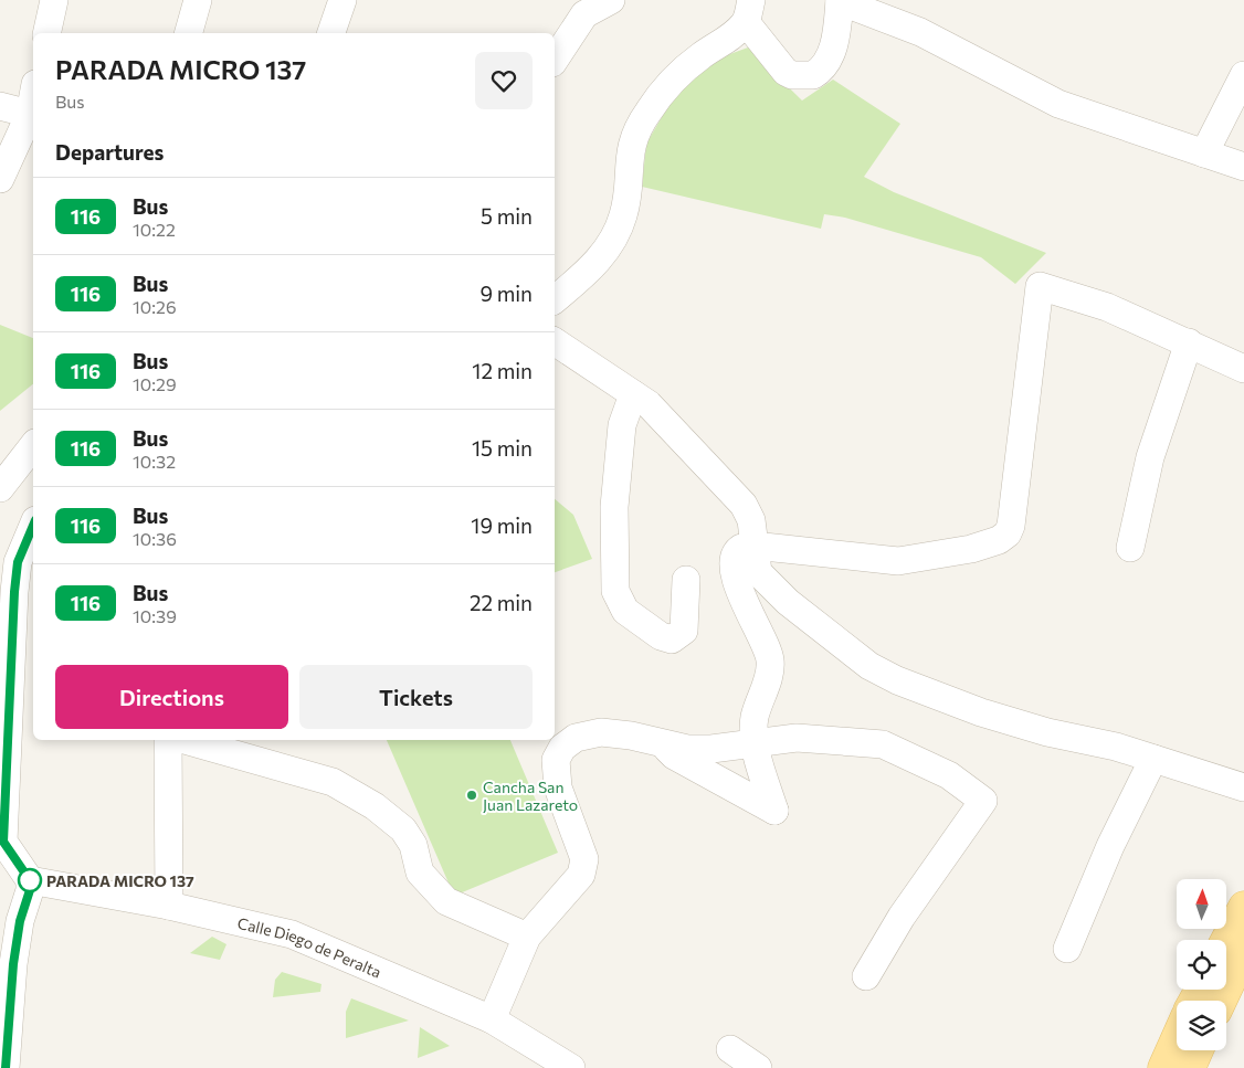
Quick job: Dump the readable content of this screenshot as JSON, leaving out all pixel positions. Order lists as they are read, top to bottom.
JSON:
{
  "streets": {
    "street": ["Calle Diego de Peralta"]
  },
  "places": ["Cancha San Juan Lazareto", "PARADA MICRO 137"],
  "lines": ["bus line 116"],
  "north": "top",
  "page": {
    "heading": [
      ["PARADA MICRO 137", "Bus"],
      "Departures"
    ],
    "list": [
      {
        "mark": "116",
        "name": "Bus",
        "note": "10:22",
        "value": "5 min"
      },
      {
        "mark": "116",
        "name": "Bus",
        "note": "10:26",
        "value": "9 min"
      },
      {
        "mark": "116",
        "name": "Bus",
        "note": "10:29",
        "value": "12 min"
      },
      {
        "mark": "116",
        "name": "Bus",
        "note": "10:32",
        "value": "15 min"
      },
      {
        "mark": "116",
        "name": "Bus",
        "note": "10:36",
        "value": "19 min"
      },
      {
        "mark": "116",
        "name": "Bus",
        "note": "10:39",
        "value": "22 min"
      }
    ],
    "buttons": ["Directions", "Tickets"]
  }
}
